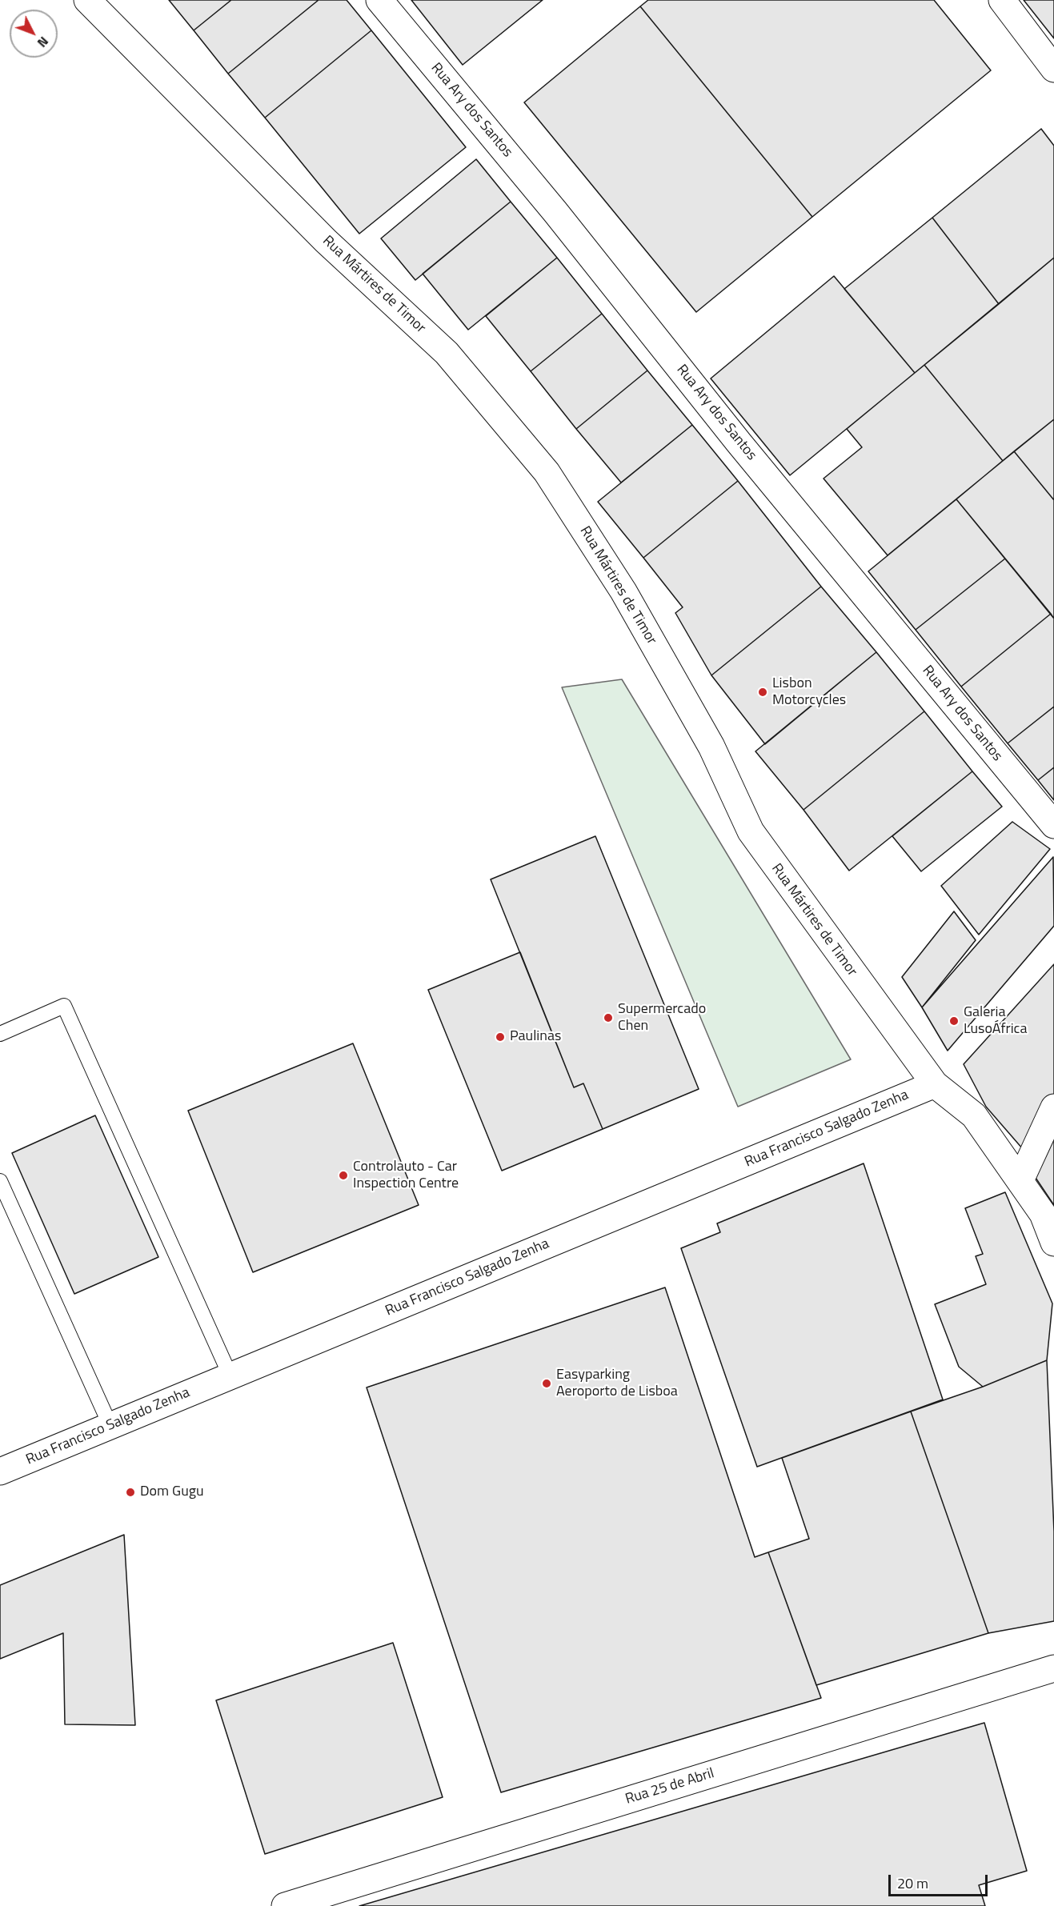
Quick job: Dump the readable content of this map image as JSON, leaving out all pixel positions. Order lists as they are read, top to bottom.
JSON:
{
  "streets": {
    "street": [
      "Rua Ary dos Santos",
      "Rua Mártires de Timor",
      "Rua Francisco Salgado Zenha",
      "Rua 25 de Abril"
    ]
  },
  "crossings": [
    ["Rua Mártires de Timor", "Rua Francisco Salgado Zenha"]
  ],
  "places": [
    "Lisbon Motorcycles",
    "Supermercado Chen",
    "Galeria LusoÁfrica",
    "Paulinas",
    "Controlauto - Car Inspection Centre",
    "Easyparking Aeroporto de Lisboa",
    "Dom Gugu"
  ],
  "scale_bar": "20 m",
  "north": "bottom right"
}
